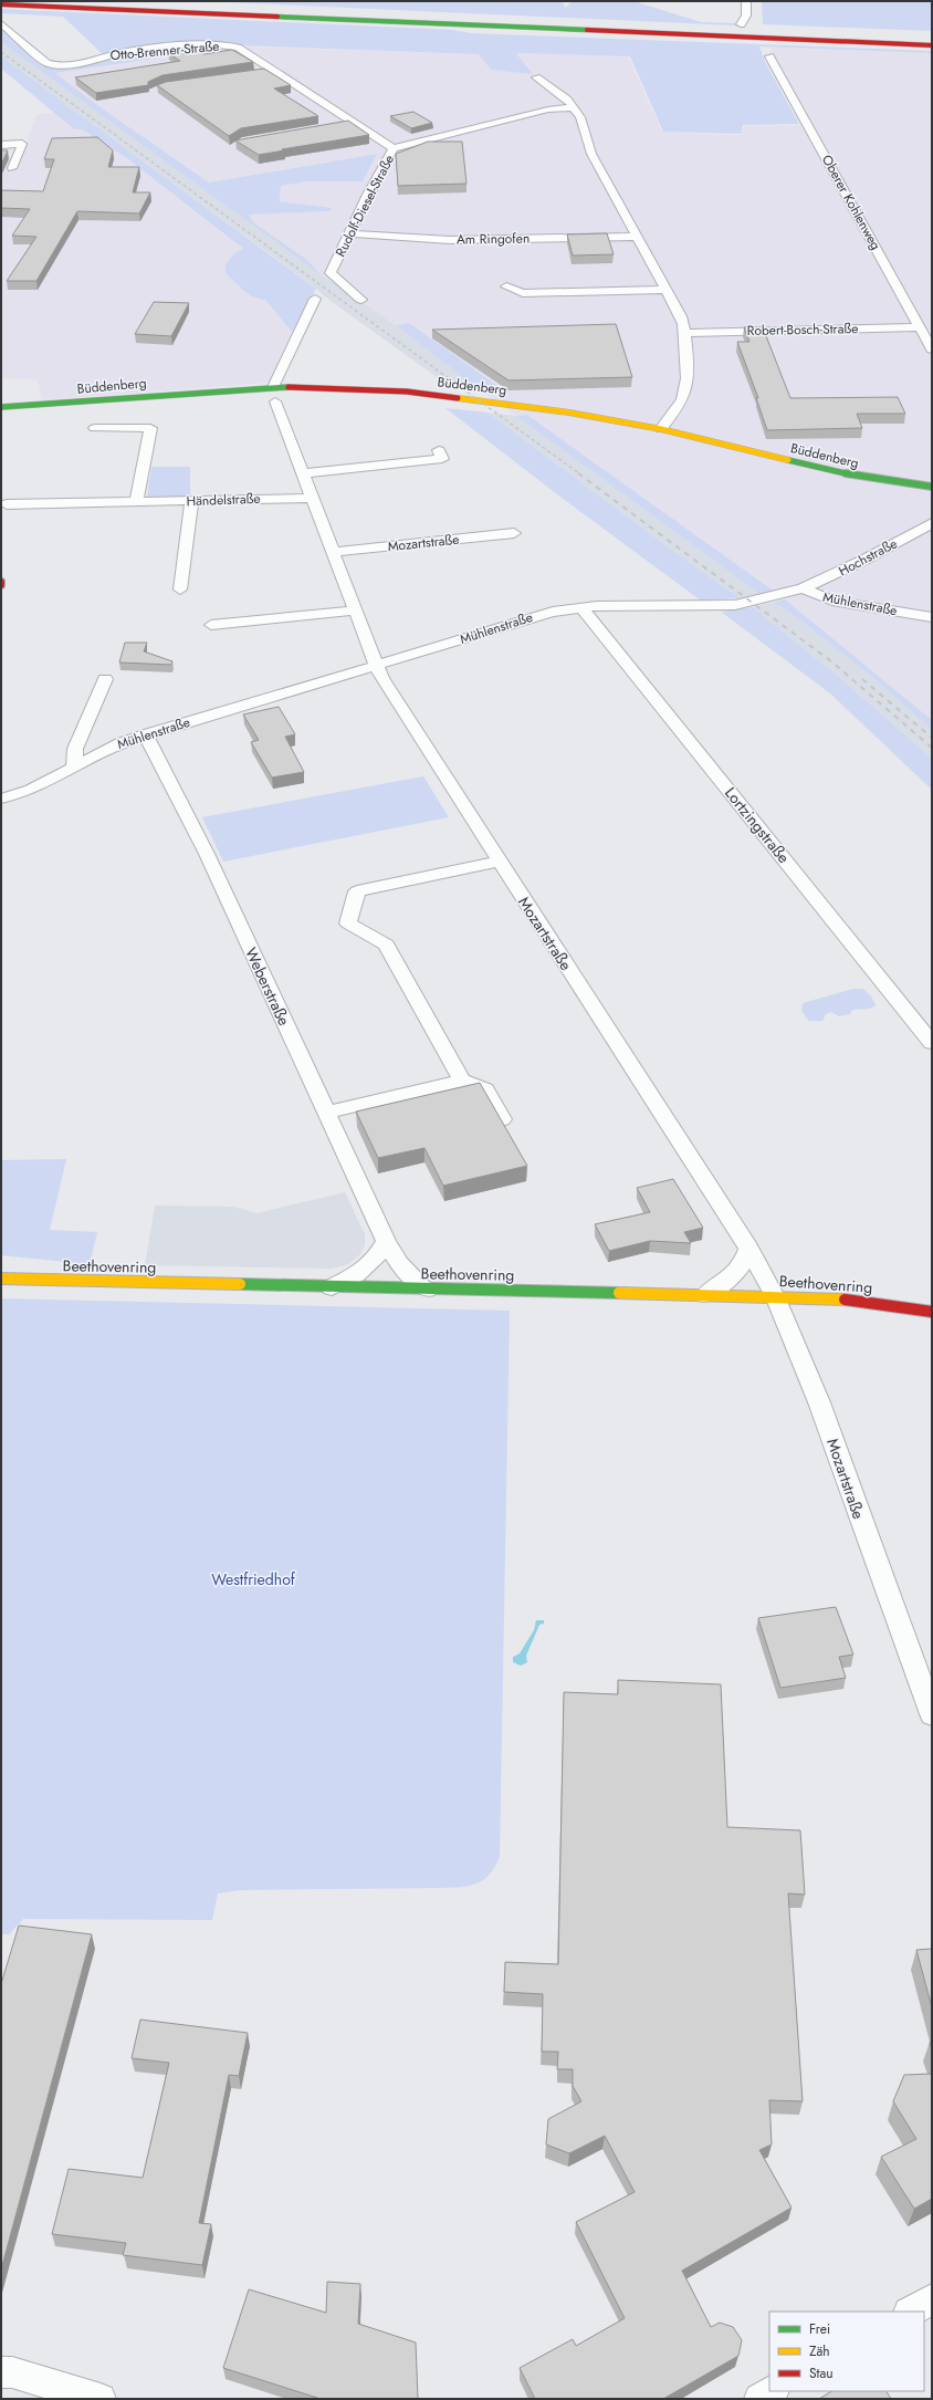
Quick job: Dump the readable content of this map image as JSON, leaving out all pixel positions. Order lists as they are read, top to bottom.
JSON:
{
  "streets": {
    "main road": ["Büddenberg", "Beethovenring"],
    "street": [
      "Otto-Brenner-Straße",
      "Oberer Kohlenweg",
      "Rudolf-Diesel-Straße",
      "Am Ringofen",
      "Robert-Bosch-Straße",
      "Händelstraße",
      "Mozartstraße",
      "Hochstraße",
      "Mühlenstraße",
      "Lortzingstraße",
      "Weberstraße"
    ]
  },
  "crossings": [
    ["Otto-Brenner-Straße", "Rudolf-Diesel-Straße"],
    ["Oberer Kohlenweg", "Robert-Bosch-Straße"],
    ["Rudolf-Diesel-Straße", "Am Ringofen"],
    ["Händelstraße", "Mozartstraße"],
    ["Mozartstraße", "Mühlenstraße"],
    ["Mozartstraße", "Beethovenring"],
    ["Hochstraße", "Mühlenstraße"],
    ["Mühlenstraße", "Lortzingstraße"],
    ["Mühlenstraße", "Weberstraße"],
    ["Weberstraße", "Beethovenring"]
  ],
  "parks": ["Westfriedhof"],
  "legend": ["Frei", "Zäh", "Stau"]
}
